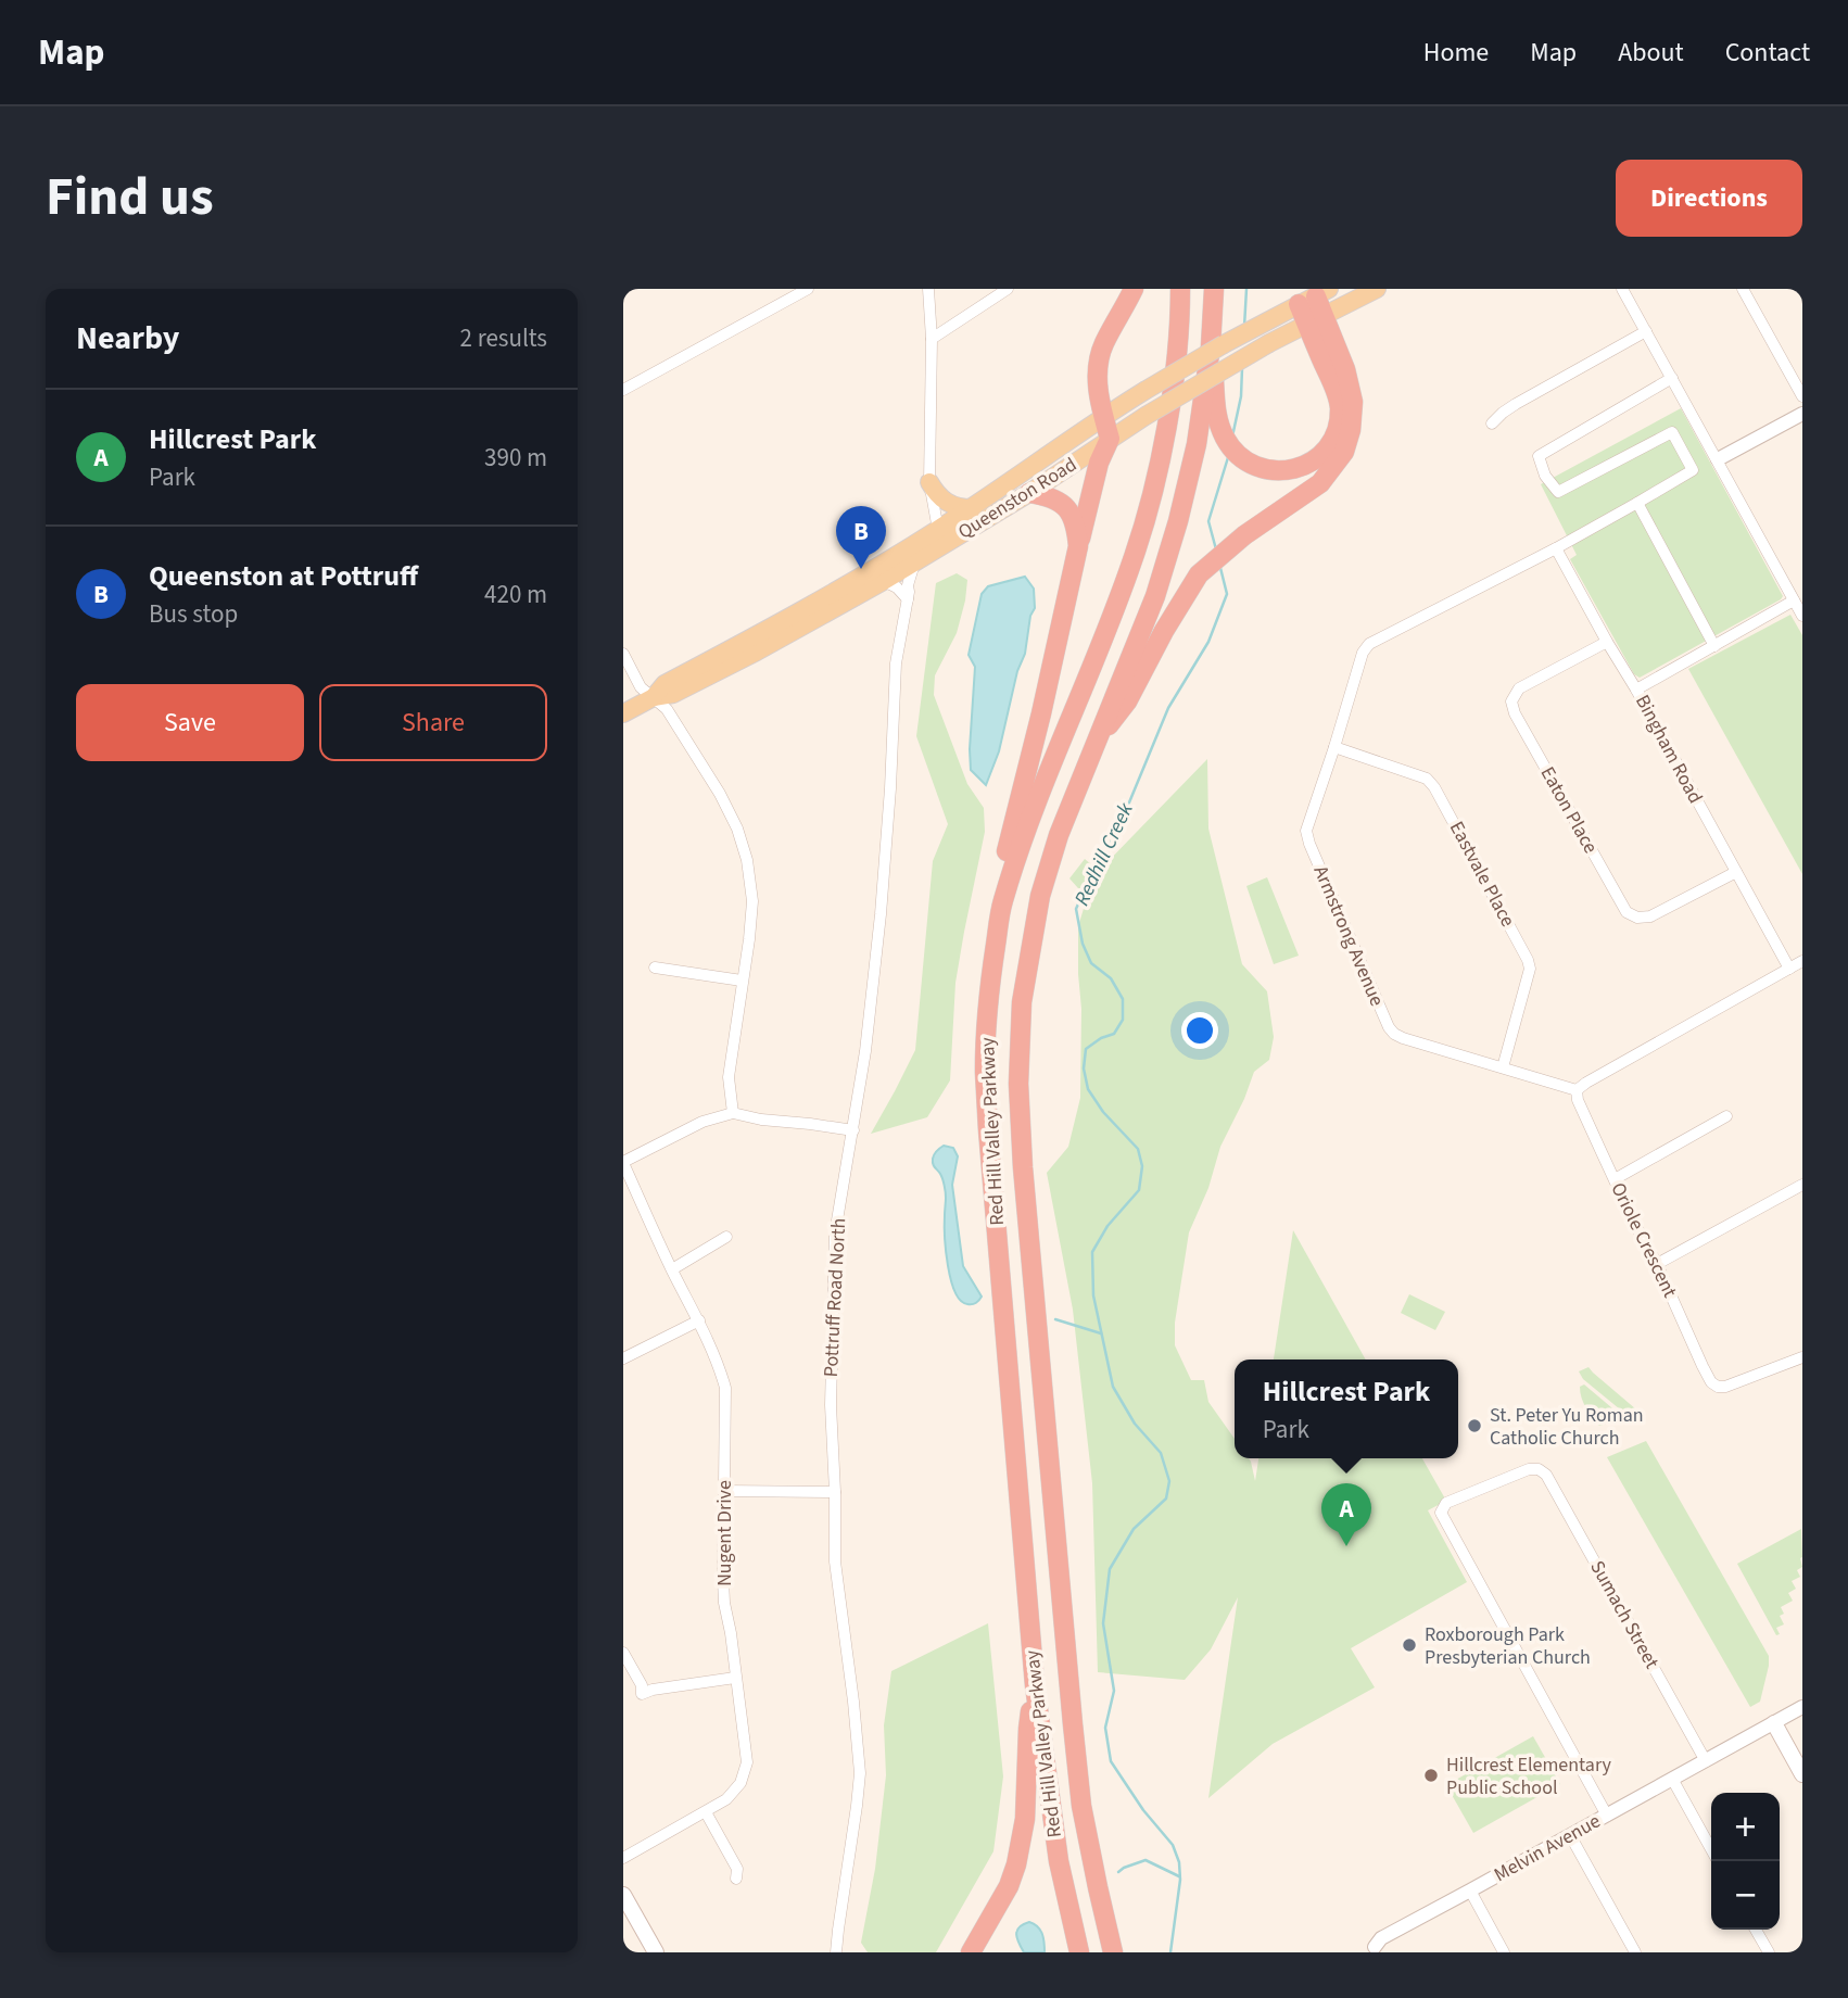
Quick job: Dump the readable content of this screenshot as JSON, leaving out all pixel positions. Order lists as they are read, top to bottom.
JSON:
{
  "streets": {
    "highway": ["Red Hill Valley Parkway"],
    "main road": ["Queenston Road"],
    "street": [
      "Bingham Road",
      "Eaton Place",
      "Eastvale Place",
      "Armstrong Avenue",
      "Oriole Crescent",
      "Pottruff Road North",
      "Nugent Drive",
      "Sumach Street",
      "Melvin Avenue"
    ]
  },
  "crossings": [
    ["Queenston Road", "Pottruff Road North"],
    ["Bingham Road", "Eaton Place"],
    ["Bingham Road", "Armstrong Avenue"],
    ["Eastvale Place", "Armstrong Avenue"],
    ["Armstrong Avenue", "Oriole Crescent"],
    ["Sumach Street", "Melvin Avenue"]
  ],
  "water": ["Redhill Creek"],
  "places": ["St. Peter Yu Roman Catholic Church", "Roxborough Park Presbyterian Church", "Hillcrest Elementary Public School"],
  "page": {
    "header": "Map",
    "nav": [
      "Home",
      "Map",
      "About",
      "Contact"
    ],
    "title": "Find us",
    "buttons": [
      "Directions",
      ["Save", "Share"]
    ],
    "heading": ["Nearby", "2 results"],
    "list": [
      {
        "mark": "A",
        "name": "Hillcrest Park",
        "note": "Park",
        "value": "390 m"
      },
      {
        "mark": "B",
        "name": "Queenston at Pottruff",
        "note": "Bus stop",
        "value": "420 m"
      }
    ],
    "pins": ["B", "A"],
    "popup": ["Hillcrest Park", "Park"],
    "map_buttons": ["+", "−"]
  }
}
